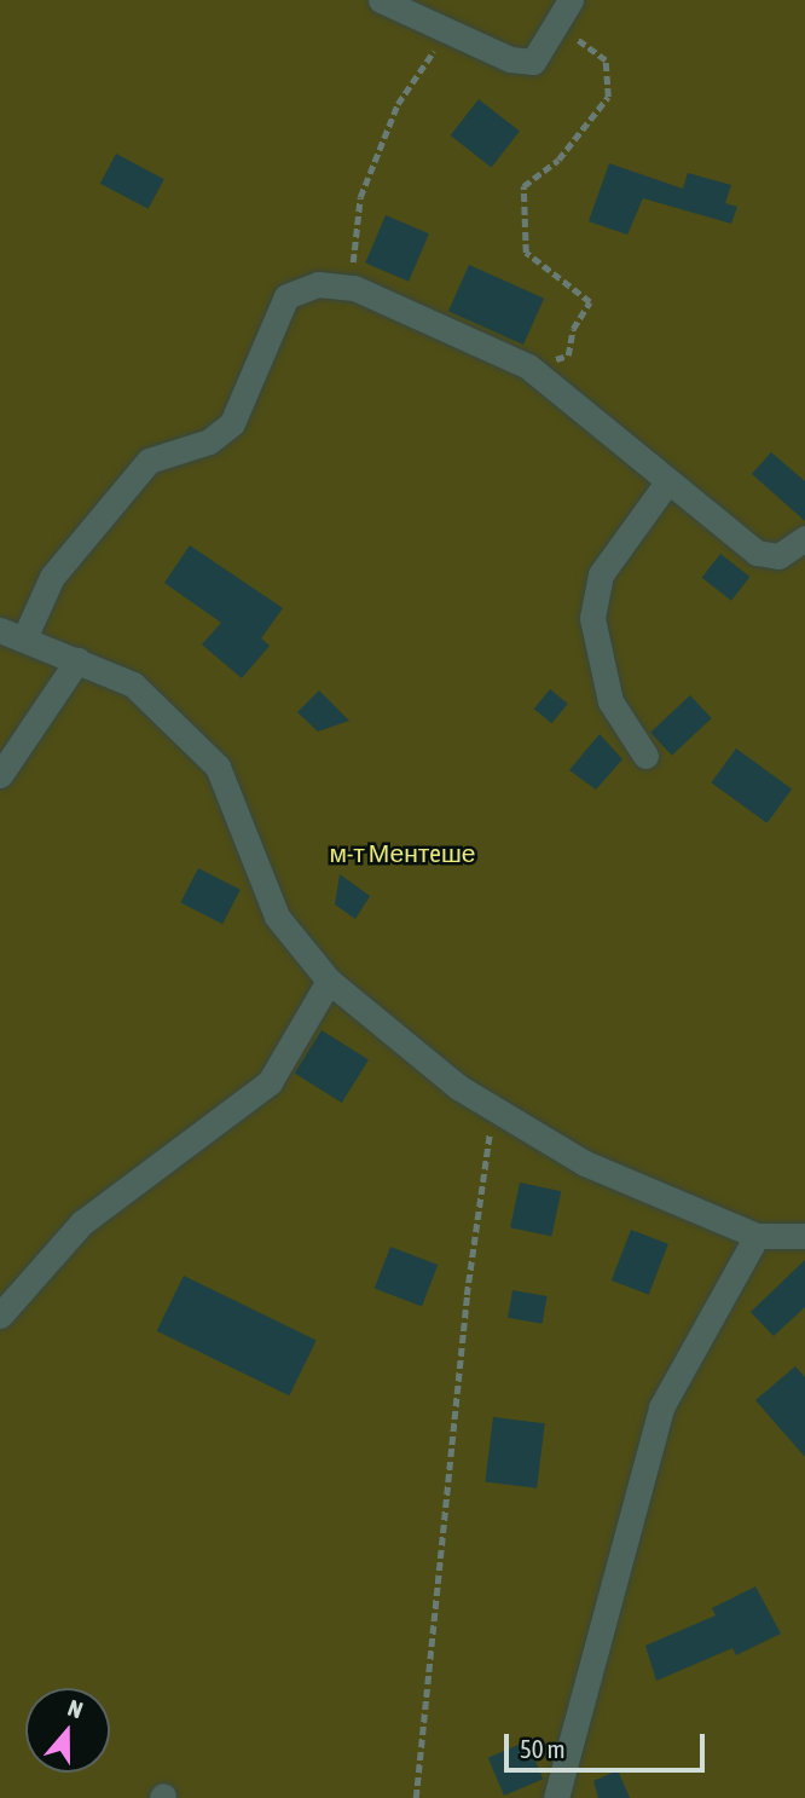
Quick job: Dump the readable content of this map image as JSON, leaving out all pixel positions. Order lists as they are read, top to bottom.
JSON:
{
  "parks": ["м-т Ментeше"],
  "scale_bar": "50 m",
  "north": "top"
}
